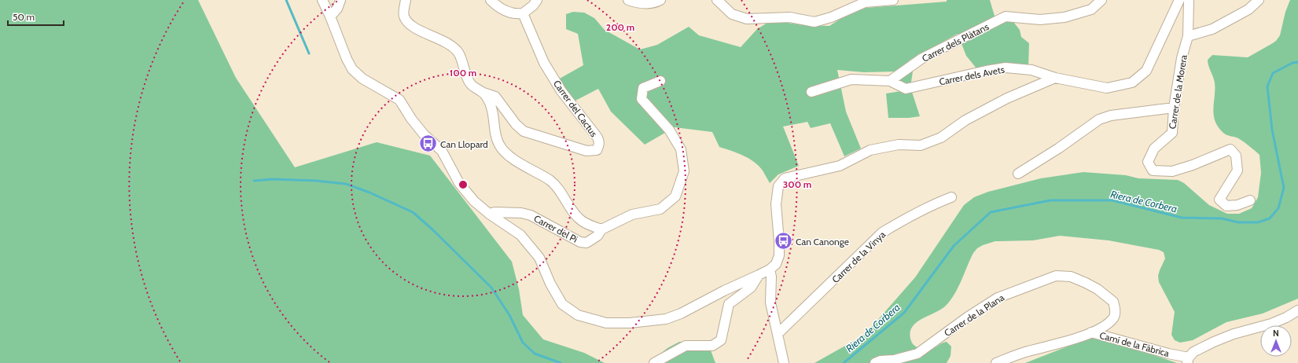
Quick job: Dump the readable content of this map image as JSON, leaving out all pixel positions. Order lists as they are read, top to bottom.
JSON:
{
  "streets": {
    "street": [
      "Carrer dels Plàtans",
      "Carrer dels Avets",
      "Carrer de la Morera",
      "Carrer del Cactus",
      "Carrer del Pi",
      "Carrer de la Vinya",
      "Carrer de la Plana",
      "Camí de la Fàbrica"
    ]
  },
  "crossings": [
    ["Carrer dels Plàtans", "Carrer dels Avets"],
    ["Carrer de la Plana", "Camí de la Fàbrica"]
  ],
  "water": ["Riera de Corbera"],
  "places": {
    "bus stop": ["Can Llopard", "Can Canonge"]
  },
  "scale_bar": "50 m",
  "north": "top",
  "rings": ["200 m", "100 m", "300 m"]
}
